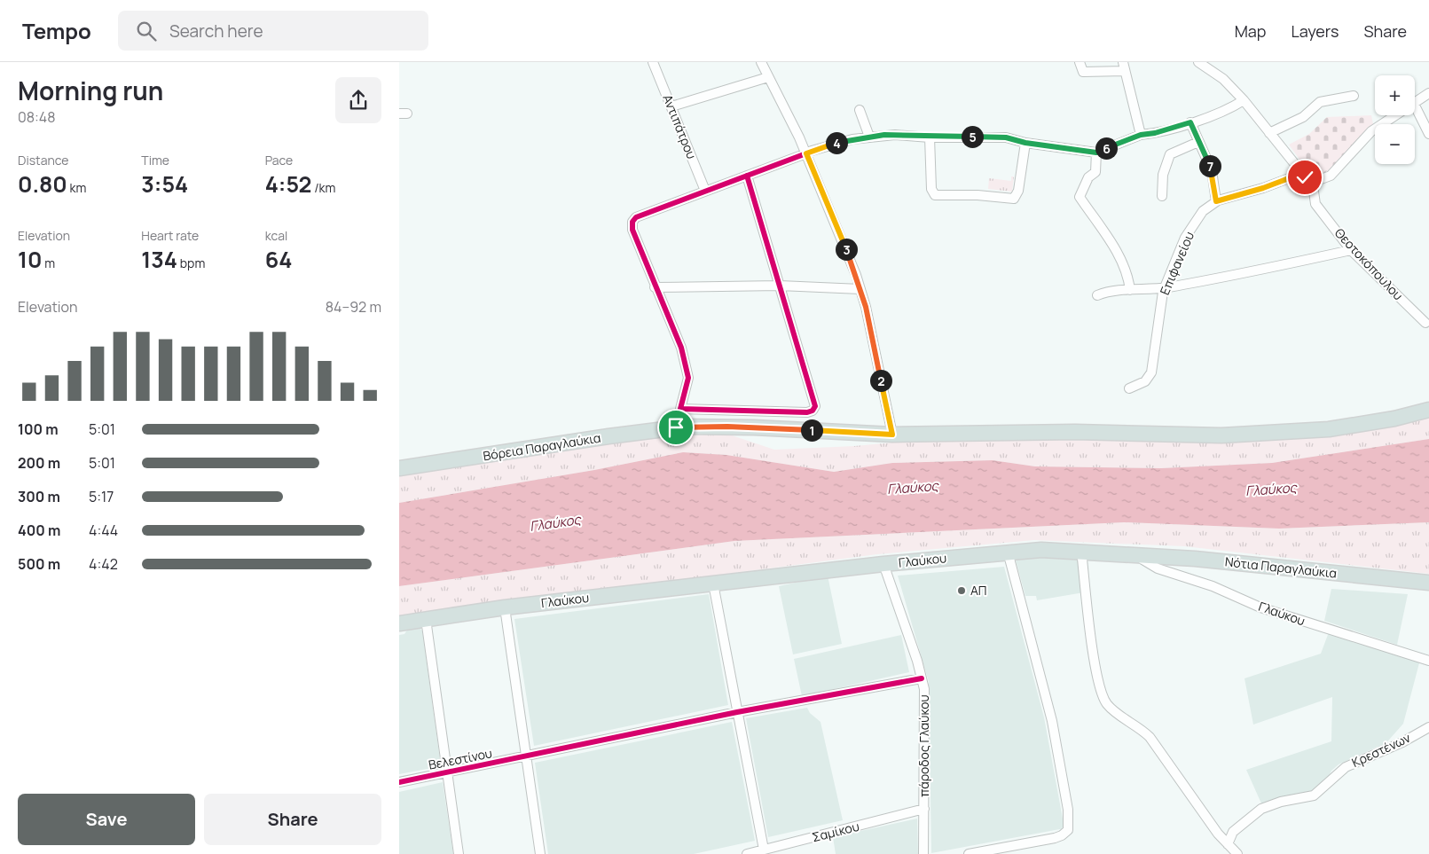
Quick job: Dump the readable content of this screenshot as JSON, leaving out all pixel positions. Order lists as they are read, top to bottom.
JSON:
{
  "streets": {
    "main road": ["Βόρεια Παραγλαύκια", "Γλαύκου", "Νότια Παραγλαύκια"],
    "street": [
      "Αντιπάτρου",
      "Επιφανείου",
      "Θεοτοκόπουλου",
      "πάροδος Γλαύκου",
      "Κρεστένων",
      "Βελεστίνου",
      "Σαμίκου"
    ]
  },
  "crossings": [
    ["Επιφανείου", "Θεοτοκόπουλου"],
    ["Γλαύκου", "Νότια Παραγλαύκια"],
    ["Γλαύκου", "πάροδος Γλαύκου"],
    ["πάροδος Γλαύκου", "Βελεστίνου"],
    ["πάροδος Γλαύκου", "Σαμίκου"]
  ],
  "water": ["Γλαύκος"],
  "places": ["ΑΠ"],
  "page": {
    "header": "Tempo",
    "search": "Search here",
    "nav": ["Map", "Layers", "Share"],
    "heading": ["Morning run", "08:48"],
    "map_buttons": ["+", "−"],
    "pins": [
      "5",
      "4",
      "6",
      "7",
      "3",
      "2",
      "1"
    ],
    "stats": [
      ["Distance", "0.80 km"],
      ["Time", "3:54"],
      ["Pace", "4:52 /km"],
      ["Elevation", "10 m"],
      ["Heart rate", "134 bpm"],
      ["kcal", "64"]
    ],
    "chart": ["Elevation", "84–92 m"],
    "list": [
      {
        "name": "100 m",
        "note": "5:01"
      },
      {
        "name": "200 m",
        "note": "5:01"
      },
      {
        "name": "300 m",
        "note": "5:17"
      },
      {
        "name": "400 m",
        "note": "4:44"
      },
      {
        "name": "500 m",
        "note": "4:42"
      }
    ],
    "buttons": ["Save", "Share"]
  }
}
